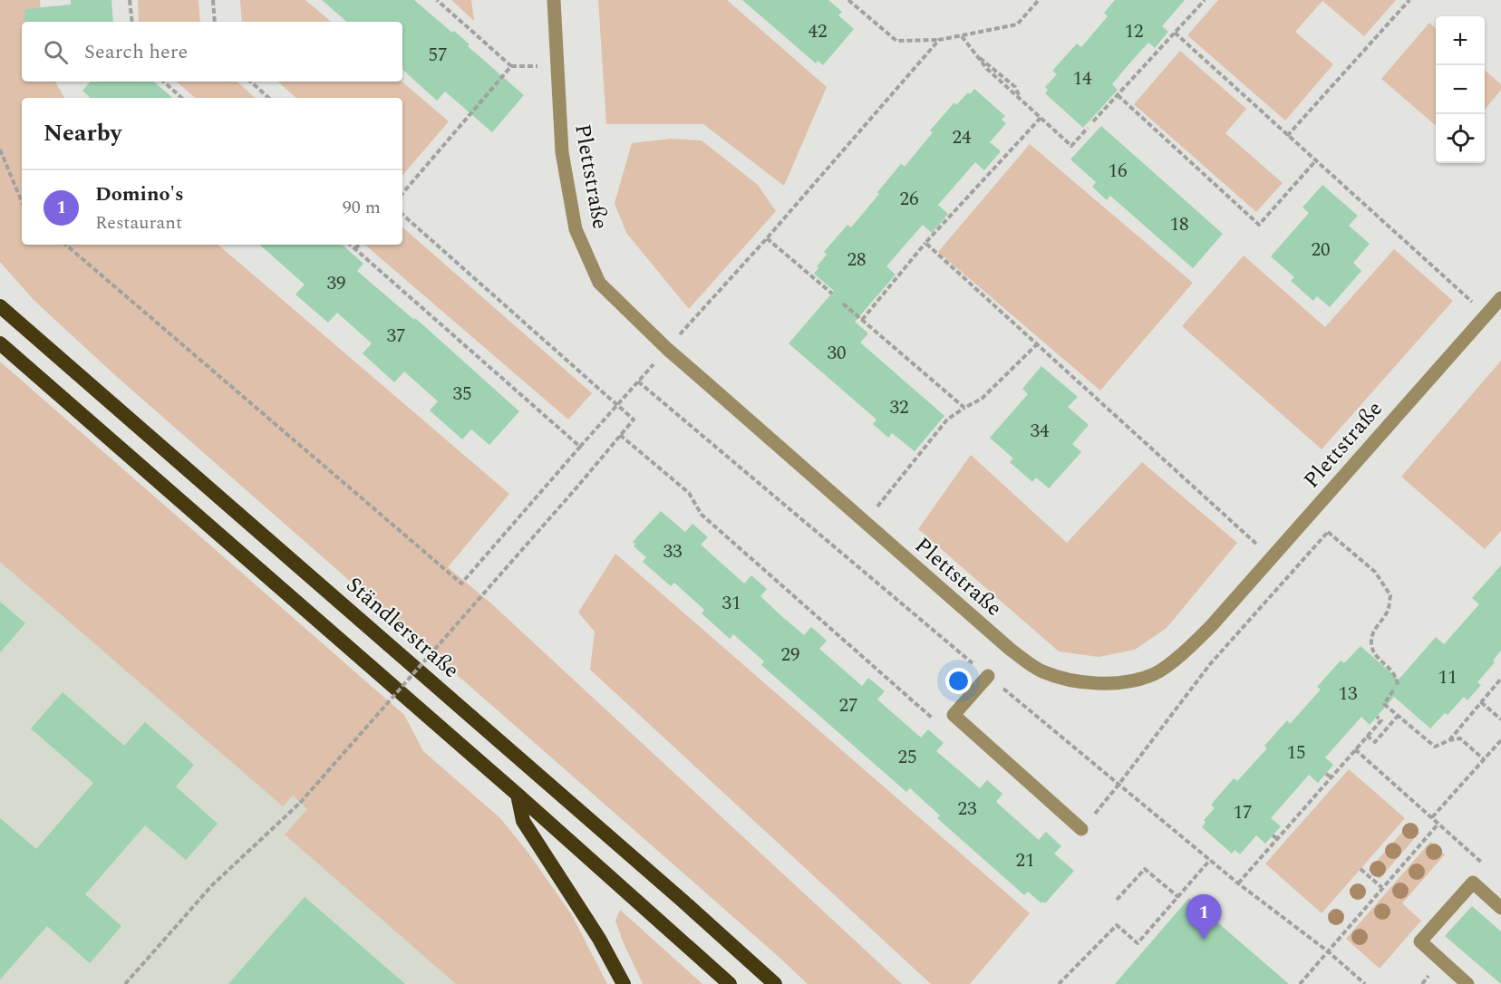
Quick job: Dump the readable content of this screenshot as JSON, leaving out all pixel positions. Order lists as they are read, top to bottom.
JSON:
{
  "streets": {
    "highway": ["Ständlerstraße"],
    "street": ["Plettstraße"]
  },
  "house_numbers": [
    "42",
    "12",
    "57",
    "14",
    "24",
    "16",
    "26",
    "18",
    "20",
    "28",
    "39",
    "37",
    "30",
    "35",
    "32",
    "34",
    "33",
    "31",
    "29",
    "11",
    "13",
    "27",
    "15",
    "25",
    "23",
    "17",
    "21"
  ],
  "page": {
    "map_buttons": ["+", "−"],
    "search": "Search here",
    "heading": "Nearby",
    "list": [
      {
        "mark": "1",
        "name": "Domino's",
        "note": "Restaurant",
        "value": "90 m"
      }
    ],
    "pins": "1"
  }
}
